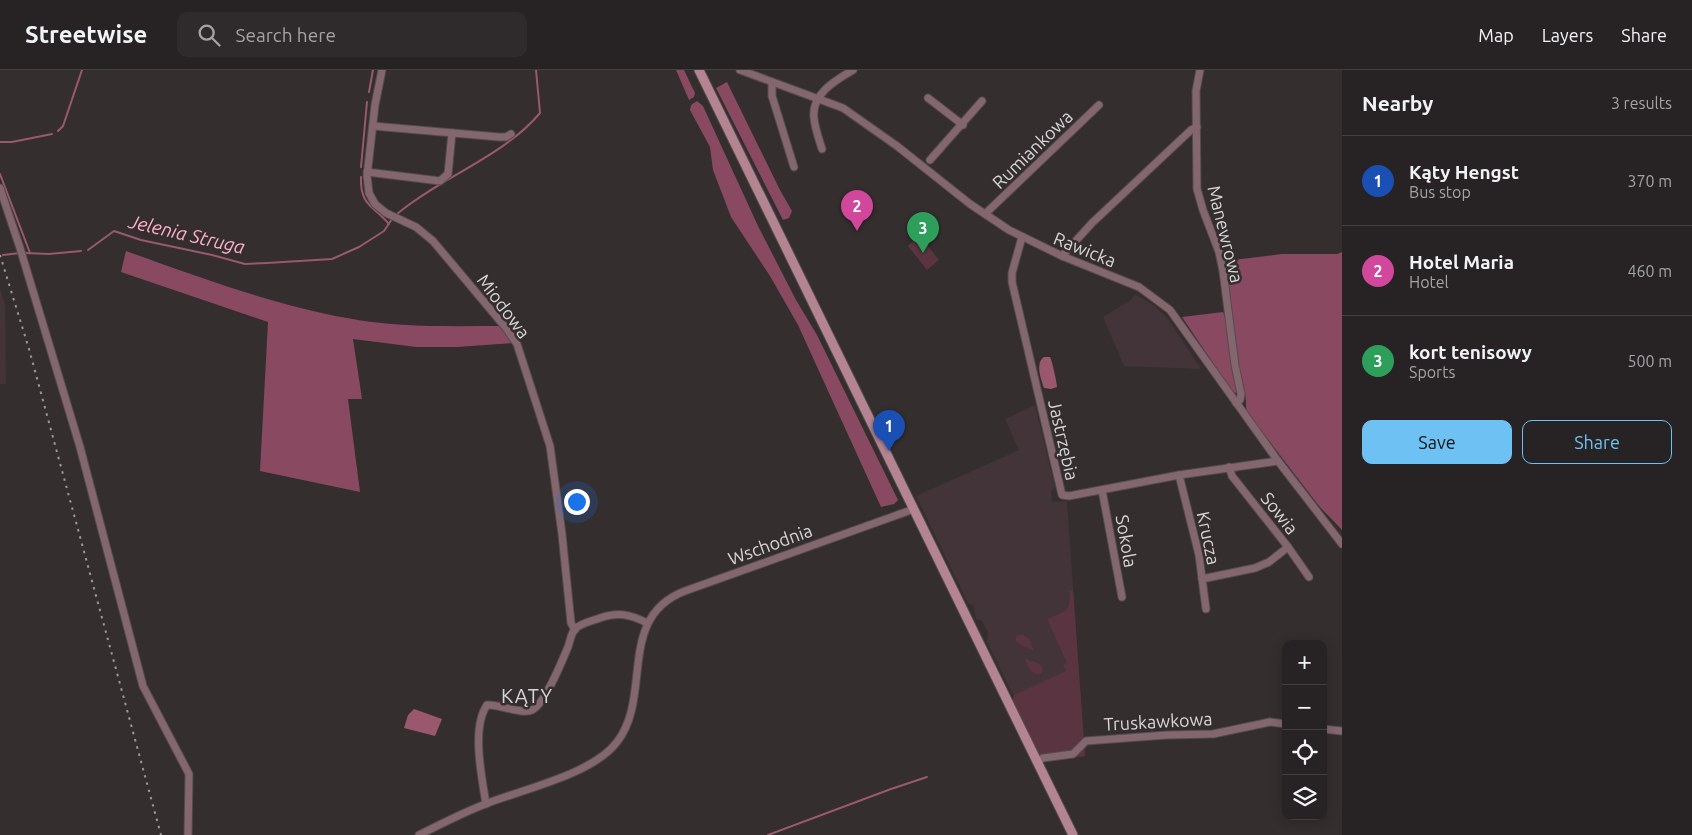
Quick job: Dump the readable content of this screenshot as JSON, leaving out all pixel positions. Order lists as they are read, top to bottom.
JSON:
{
  "streets": {
    "street": [
      "Rumiankowa",
      "Manewrowa",
      "Rawicka",
      "Miodowa",
      "Jastrzębia",
      "Sowia",
      "Krucza",
      "Sokola",
      "Wschodnia",
      "Truskawkowa"
    ]
  },
  "crossings": [
    ["Rumiankowa", "Rawicka"],
    ["Manewrowa", "Rawicka"],
    ["Rawicka", "Jastrzębia"],
    ["Jastrzębia", "Sowia"],
    ["Jastrzębia", "Krucza"],
    ["Jastrzębia", "Sokola"]
  ],
  "districts": ["KĄTY"],
  "water": ["Jelenia Struga"],
  "page": {
    "header": "Streetwise",
    "search": "Search here",
    "nav": ["Map", "Layers", "Share"],
    "heading": ["Nearby", "3 results"],
    "list": [
      {
        "mark": "1",
        "name": "Kąty Hengst",
        "note": "Bus stop",
        "value": "370 m"
      },
      {
        "mark": "2",
        "name": "Hotel Maria",
        "note": "Hotel",
        "value": "460 m"
      },
      {
        "mark": "3",
        "name": "kort tenisowy",
        "note": "Sports",
        "value": "500 m"
      }
    ],
    "pins": ["2", "3", "1"],
    "buttons": ["Save", "Share"],
    "map_buttons": ["+", "−"]
  }
}
